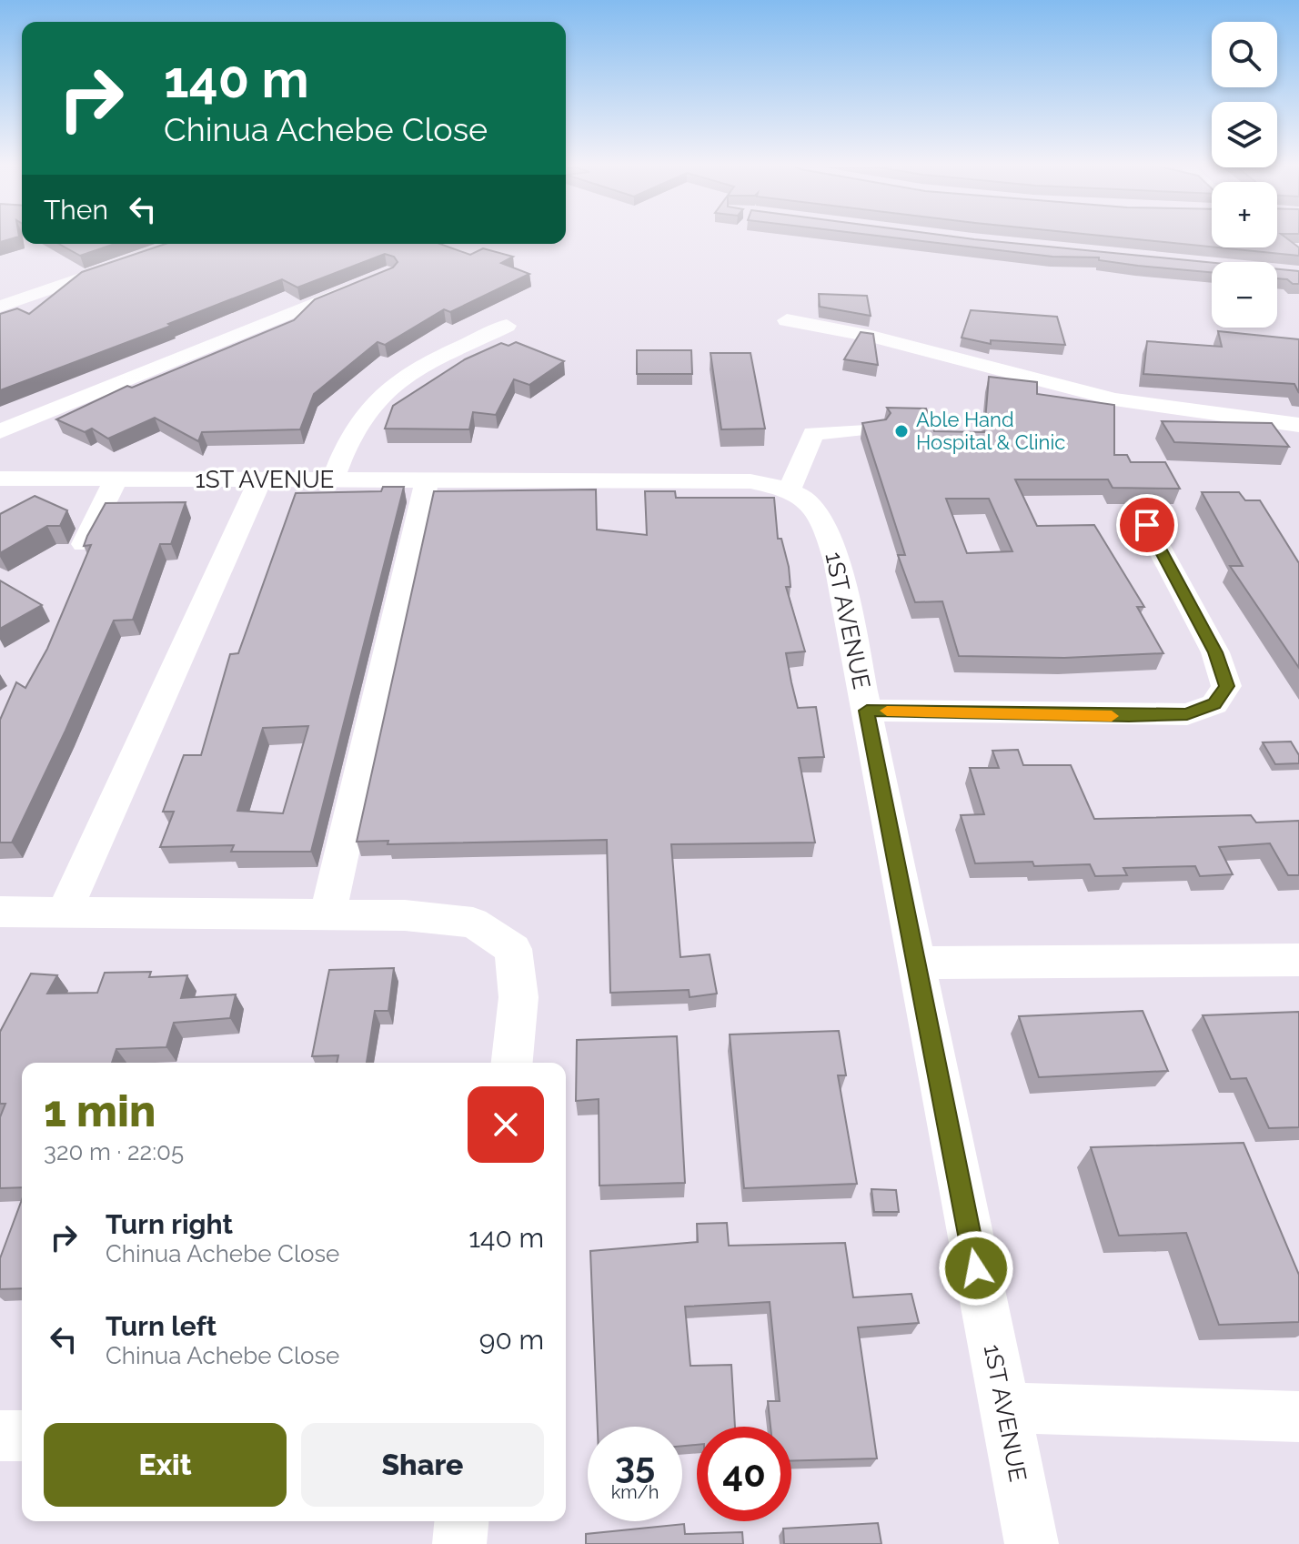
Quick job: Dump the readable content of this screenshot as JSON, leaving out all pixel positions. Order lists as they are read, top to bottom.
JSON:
{
  "streets": {
    "street": ["1ST AVENUE"]
  },
  "places": ["Able Hand Hospital & Clinic"],
  "page": {
    "map_buttons": ["+", "−"],
    "turn": ["140 m", "Chinua Achebe Close"],
    "then": "Then",
    "heading": ["1 min", "320 m · 22:05"],
    "list": [
      {
        "name": "Turn right",
        "note": "Chinua Achebe Close",
        "value": "140 m"
      },
      {
        "name": "Turn left",
        "note": "Chinua Achebe Close",
        "value": "90 m"
      }
    ],
    "buttons": ["Exit", "Share"],
    "speed": "35 km/h",
    "limit": "40"
  }
}
